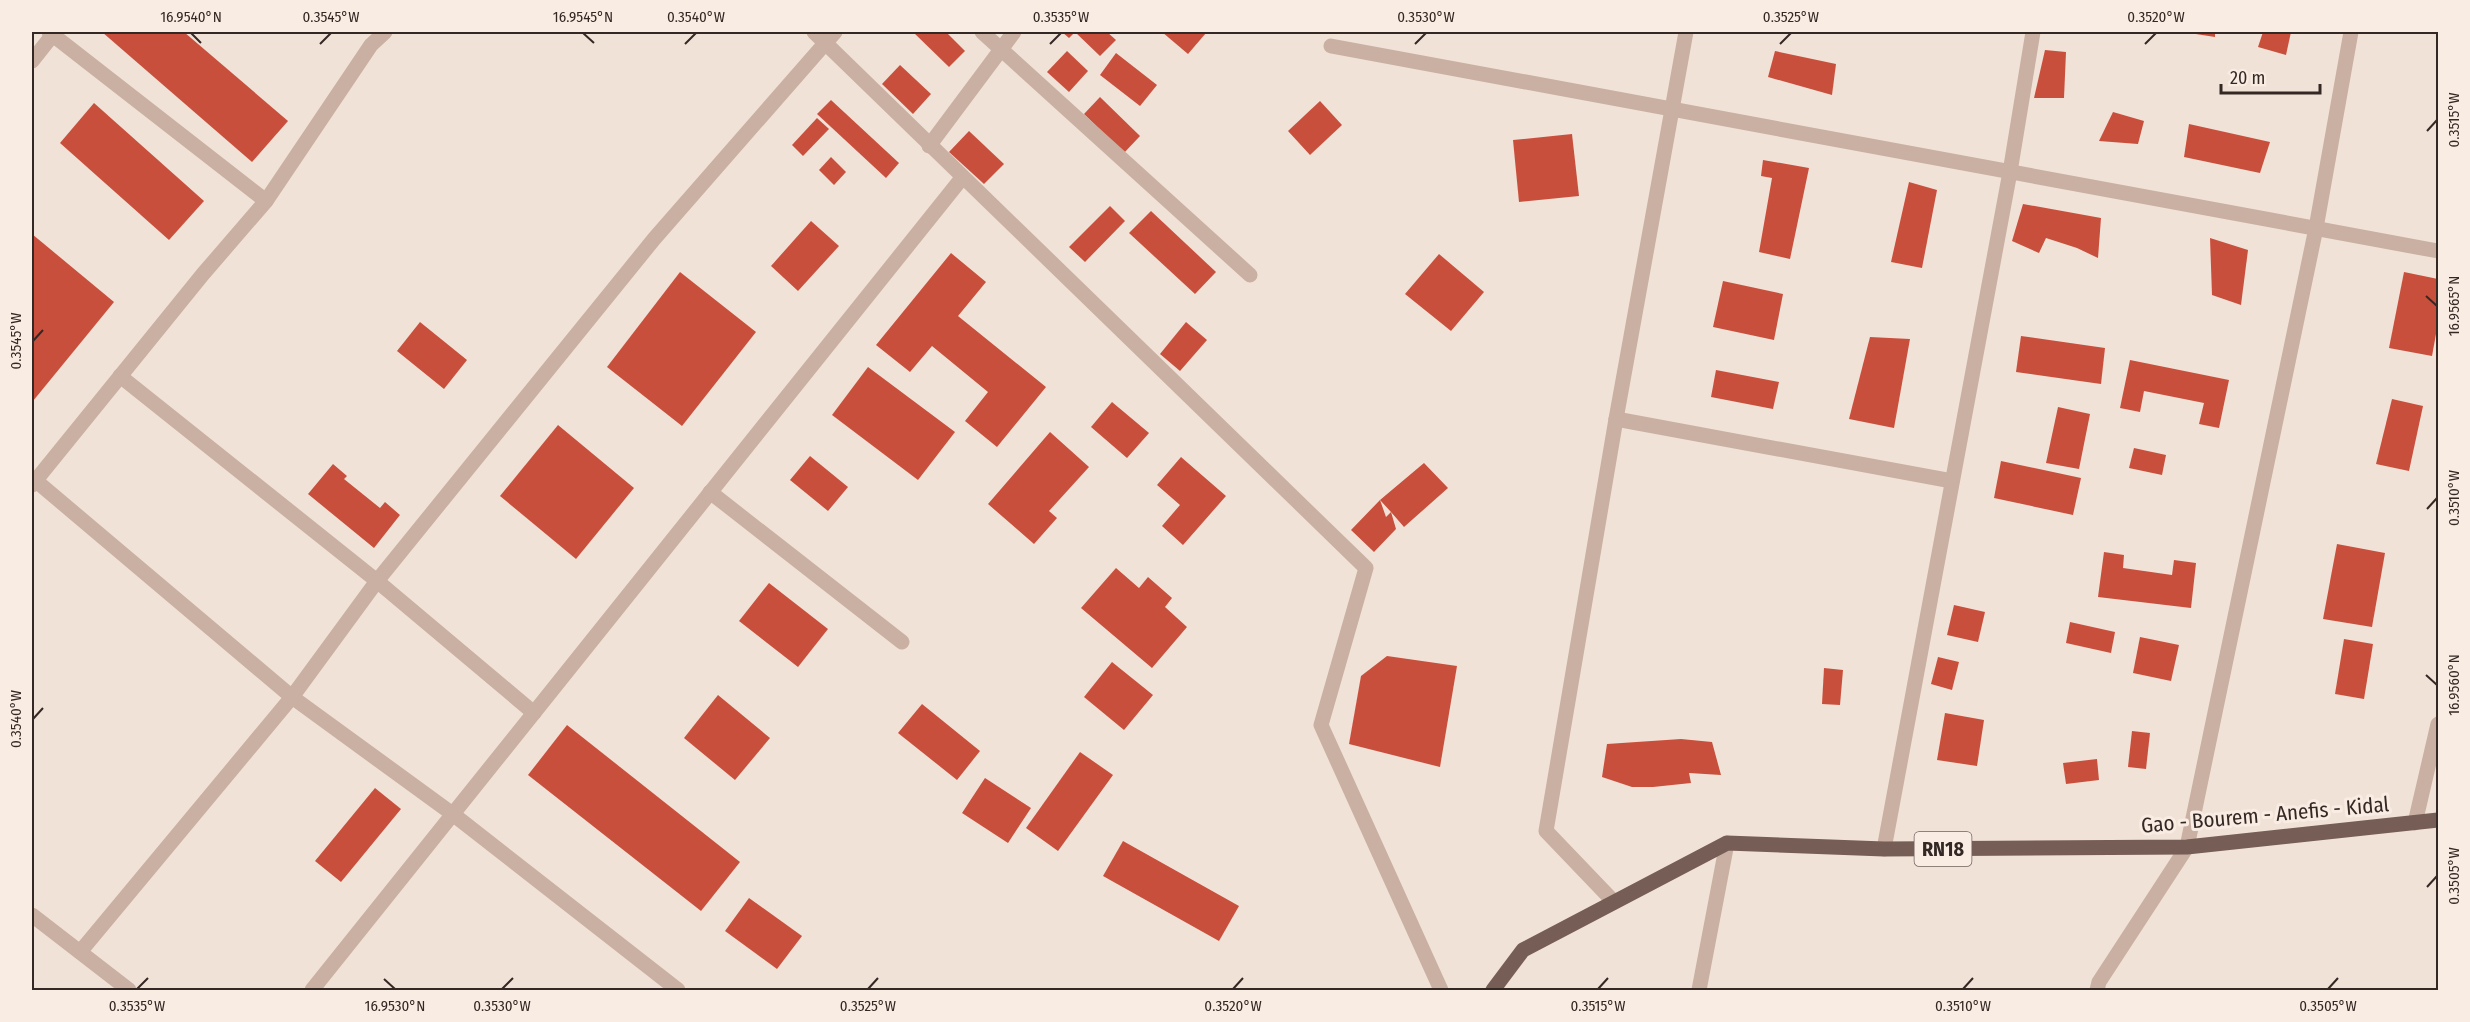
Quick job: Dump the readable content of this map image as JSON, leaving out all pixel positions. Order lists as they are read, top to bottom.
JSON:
{
  "streets": {
    "main road": ["Gao - Bourem - Anefis - Kidal", "RN18"]
  },
  "scale_bar": "20 m",
  "coordinates": [
    "16.9540°N",
    "0.3545°W",
    "16.9545°N",
    "0.3540°W",
    "0.3535°W",
    "0.3530°W",
    "0.3525°W",
    "0.3520°W",
    "0.3515°W",
    "16.9565°N",
    "0.3510°W",
    "16.9560°N",
    "0.3505°W",
    "16.9530°N"
  ]
}
